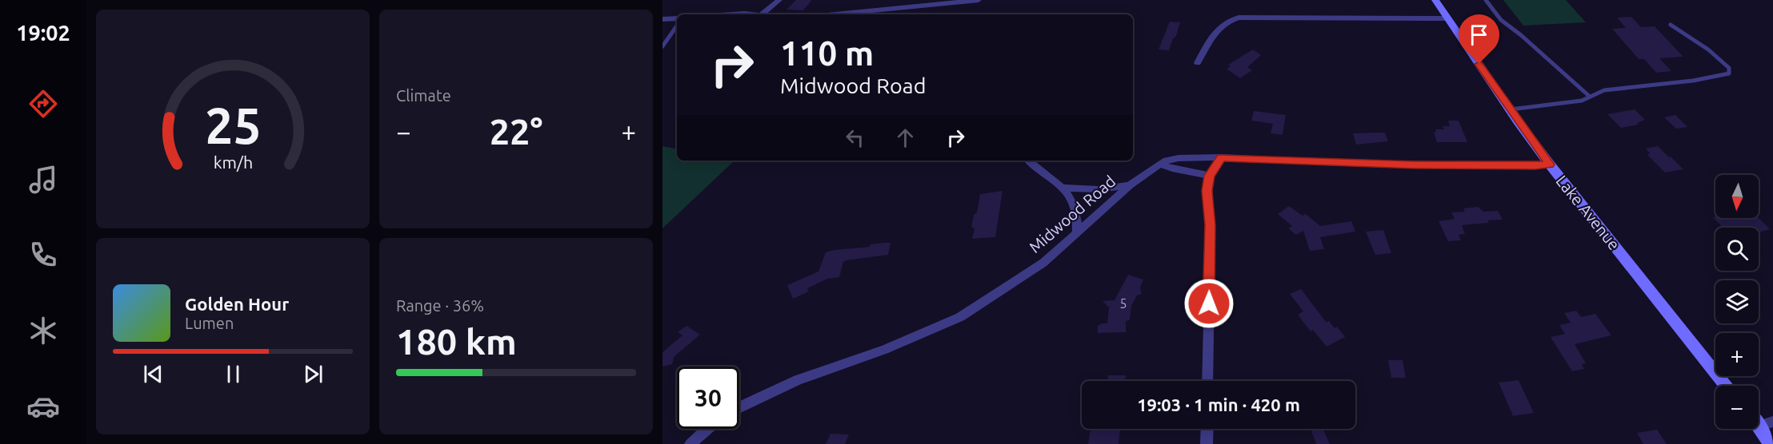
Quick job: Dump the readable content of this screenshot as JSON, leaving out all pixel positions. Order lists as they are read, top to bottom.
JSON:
{
  "streets": {
    "main road": ["Lake Avenue"],
    "street": ["Midwood Road"]
  },
  "crossings": [
    ["Lake Avenue", "Midwood Road"]
  ],
  "house_numbers": ["5"],
  "north": "bottom",
  "page": {
    "tabs": "19:02",
    "tile": [
      "Climate",
      ["Range · 36%", "180 km"]
    ],
    "turn": ["110 m", "Midwood Road"],
    "heat": ["−", "22°", "+"],
    "map_buttons": ["+", "−"],
    "song": ["Golden Hour", "Lumen"],
    "limit": "30",
    "trip": "19:03 · 1 min · 420 m",
    "gauge": ["25", "km/h"]
  }
}
